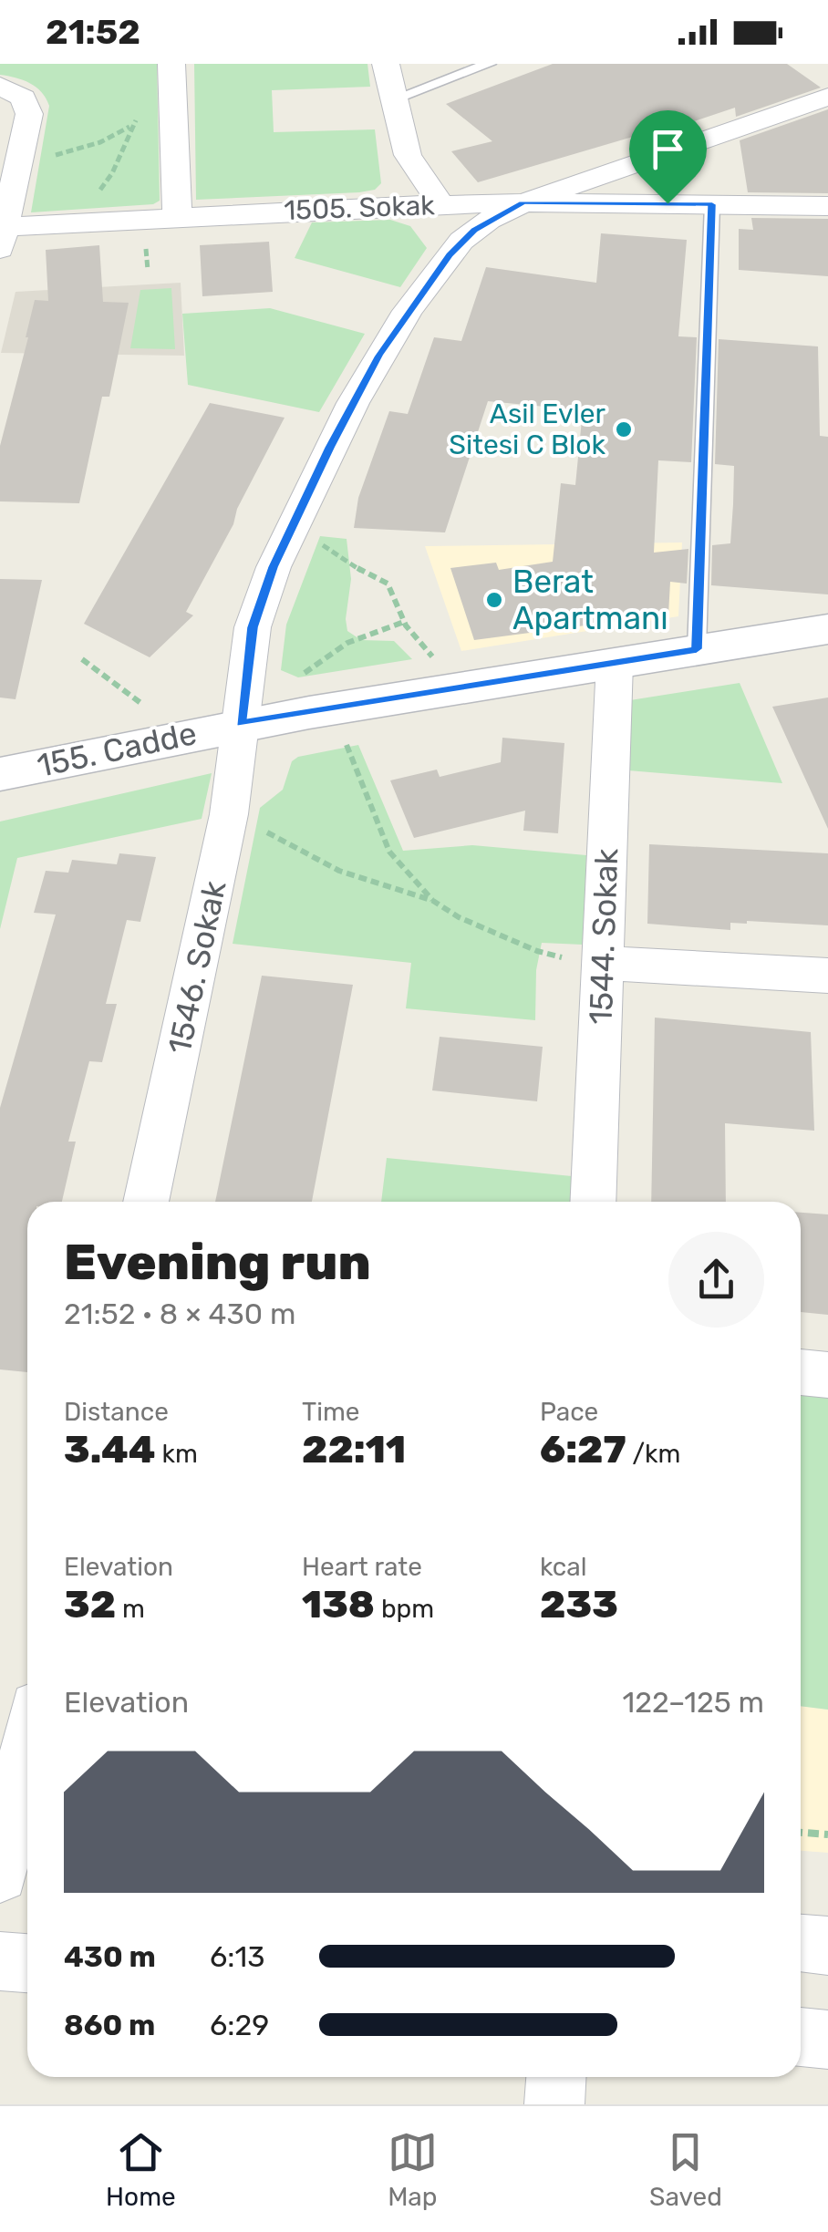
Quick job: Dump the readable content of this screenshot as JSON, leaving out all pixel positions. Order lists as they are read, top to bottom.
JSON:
{
  "streets": {
    "street": [
      "1505. Sokak",
      "155. Cadde",
      "1544. Sokak",
      "1546. Sokak"
    ]
  },
  "crossings": [
    ["1505. Sokak", "1546. Sokak"],
    ["155. Cadde", "1544. Sokak"],
    ["155. Cadde", "1546. Sokak"]
  ],
  "places": ["Asil Evler Sitesi C Blok", "Berat Apartmanı"],
  "page": {
    "status": "21:52",
    "heading": ["Evening run", "21:52 · 8 × 430 m"],
    "stats": [
      ["Distance", "3.44 km"],
      ["Time", "22:11"],
      ["Pace", "6:27 /km"],
      ["Elevation", "32 m"],
      ["Heart rate", "138 bpm"],
      ["kcal", "233"]
    ],
    "chart": ["Elevation", "122–125 m"],
    "list": [
      {
        "name": "430 m",
        "note": "6:13"
      },
      {
        "name": "860 m",
        "note": "6:29"
      }
    ],
    "tabs": ["Home", "Map", "Saved"]
  }
}
